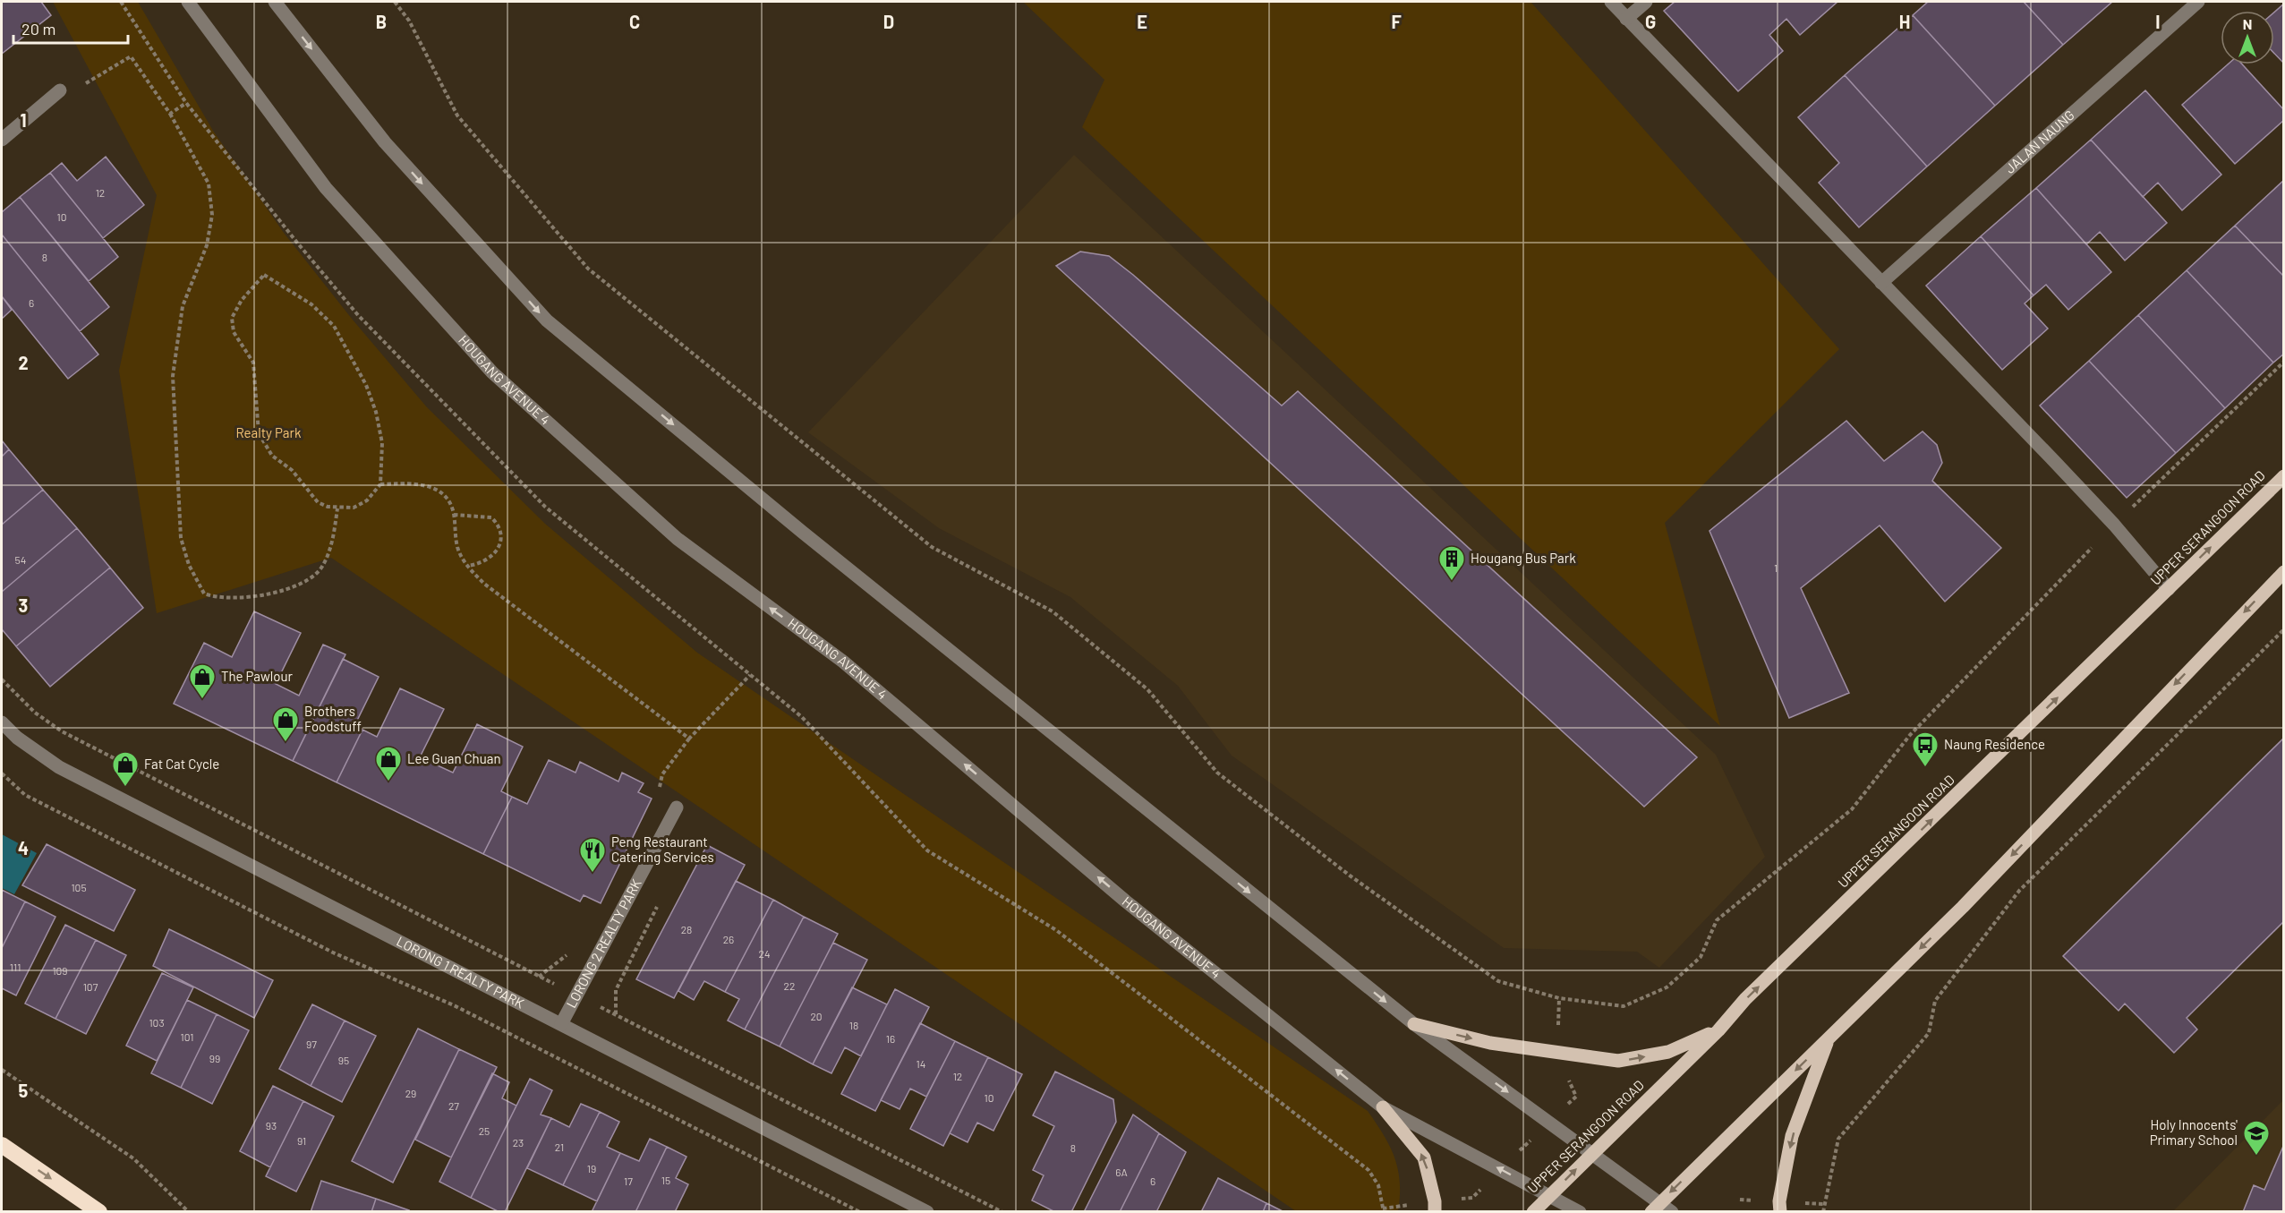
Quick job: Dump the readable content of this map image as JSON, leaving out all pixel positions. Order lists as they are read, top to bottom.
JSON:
{
  "streets": {
    "main road": ["UPPER SERANGOON ROAD"],
    "street": [
      "JALAN NAUNG",
      "HOUGANG AVENUE 4",
      "LORONG 2 REALTY PARK",
      "LORONG 1 REALTY PARK"
    ]
  },
  "crossings": [
    ["HOUGANG AVENUE 4", "UPPER SERANGOON ROAD"],
    ["LORONG 2 REALTY PARK", "LORONG 1 REALTY PARK"]
  ],
  "parks": ["Realty Park"],
  "places": {
    "building": ["Hougang Bus Park"],
    "shop": [
      "The Pawlour",
      "Brothers Foodstuff",
      "Lee Guan Chuan",
      "Fat Cat Cycle"
    ],
    "bus stop": ["Naung Residence"],
    "restaurant": ["Peng Restaurant Catering Services"],
    "school or university": ["Holy Innocents' Primary School"]
  },
  "house_numbers": [
    "12",
    "10",
    "8",
    "6",
    "54",
    "1",
    "105",
    "28",
    "26",
    "24",
    "111",
    "109",
    "22",
    "107",
    "20",
    "103",
    "18",
    "101",
    "16",
    "97",
    "99",
    "95",
    "14",
    "12",
    "29",
    "10",
    "27",
    "93",
    "25",
    "91",
    "23",
    "21",
    "8",
    "19",
    "6A",
    "15",
    "17",
    "6"
  ],
  "scale_bar": "20 m",
  "north": "top",
  "grid": {
    "columns": [
      "B",
      "C",
      "D",
      "E",
      "F",
      "G",
      "H",
      "I"
    ],
    "rows": [
      "1",
      "2",
      "3",
      "4",
      "5"
    ]
  }
}
